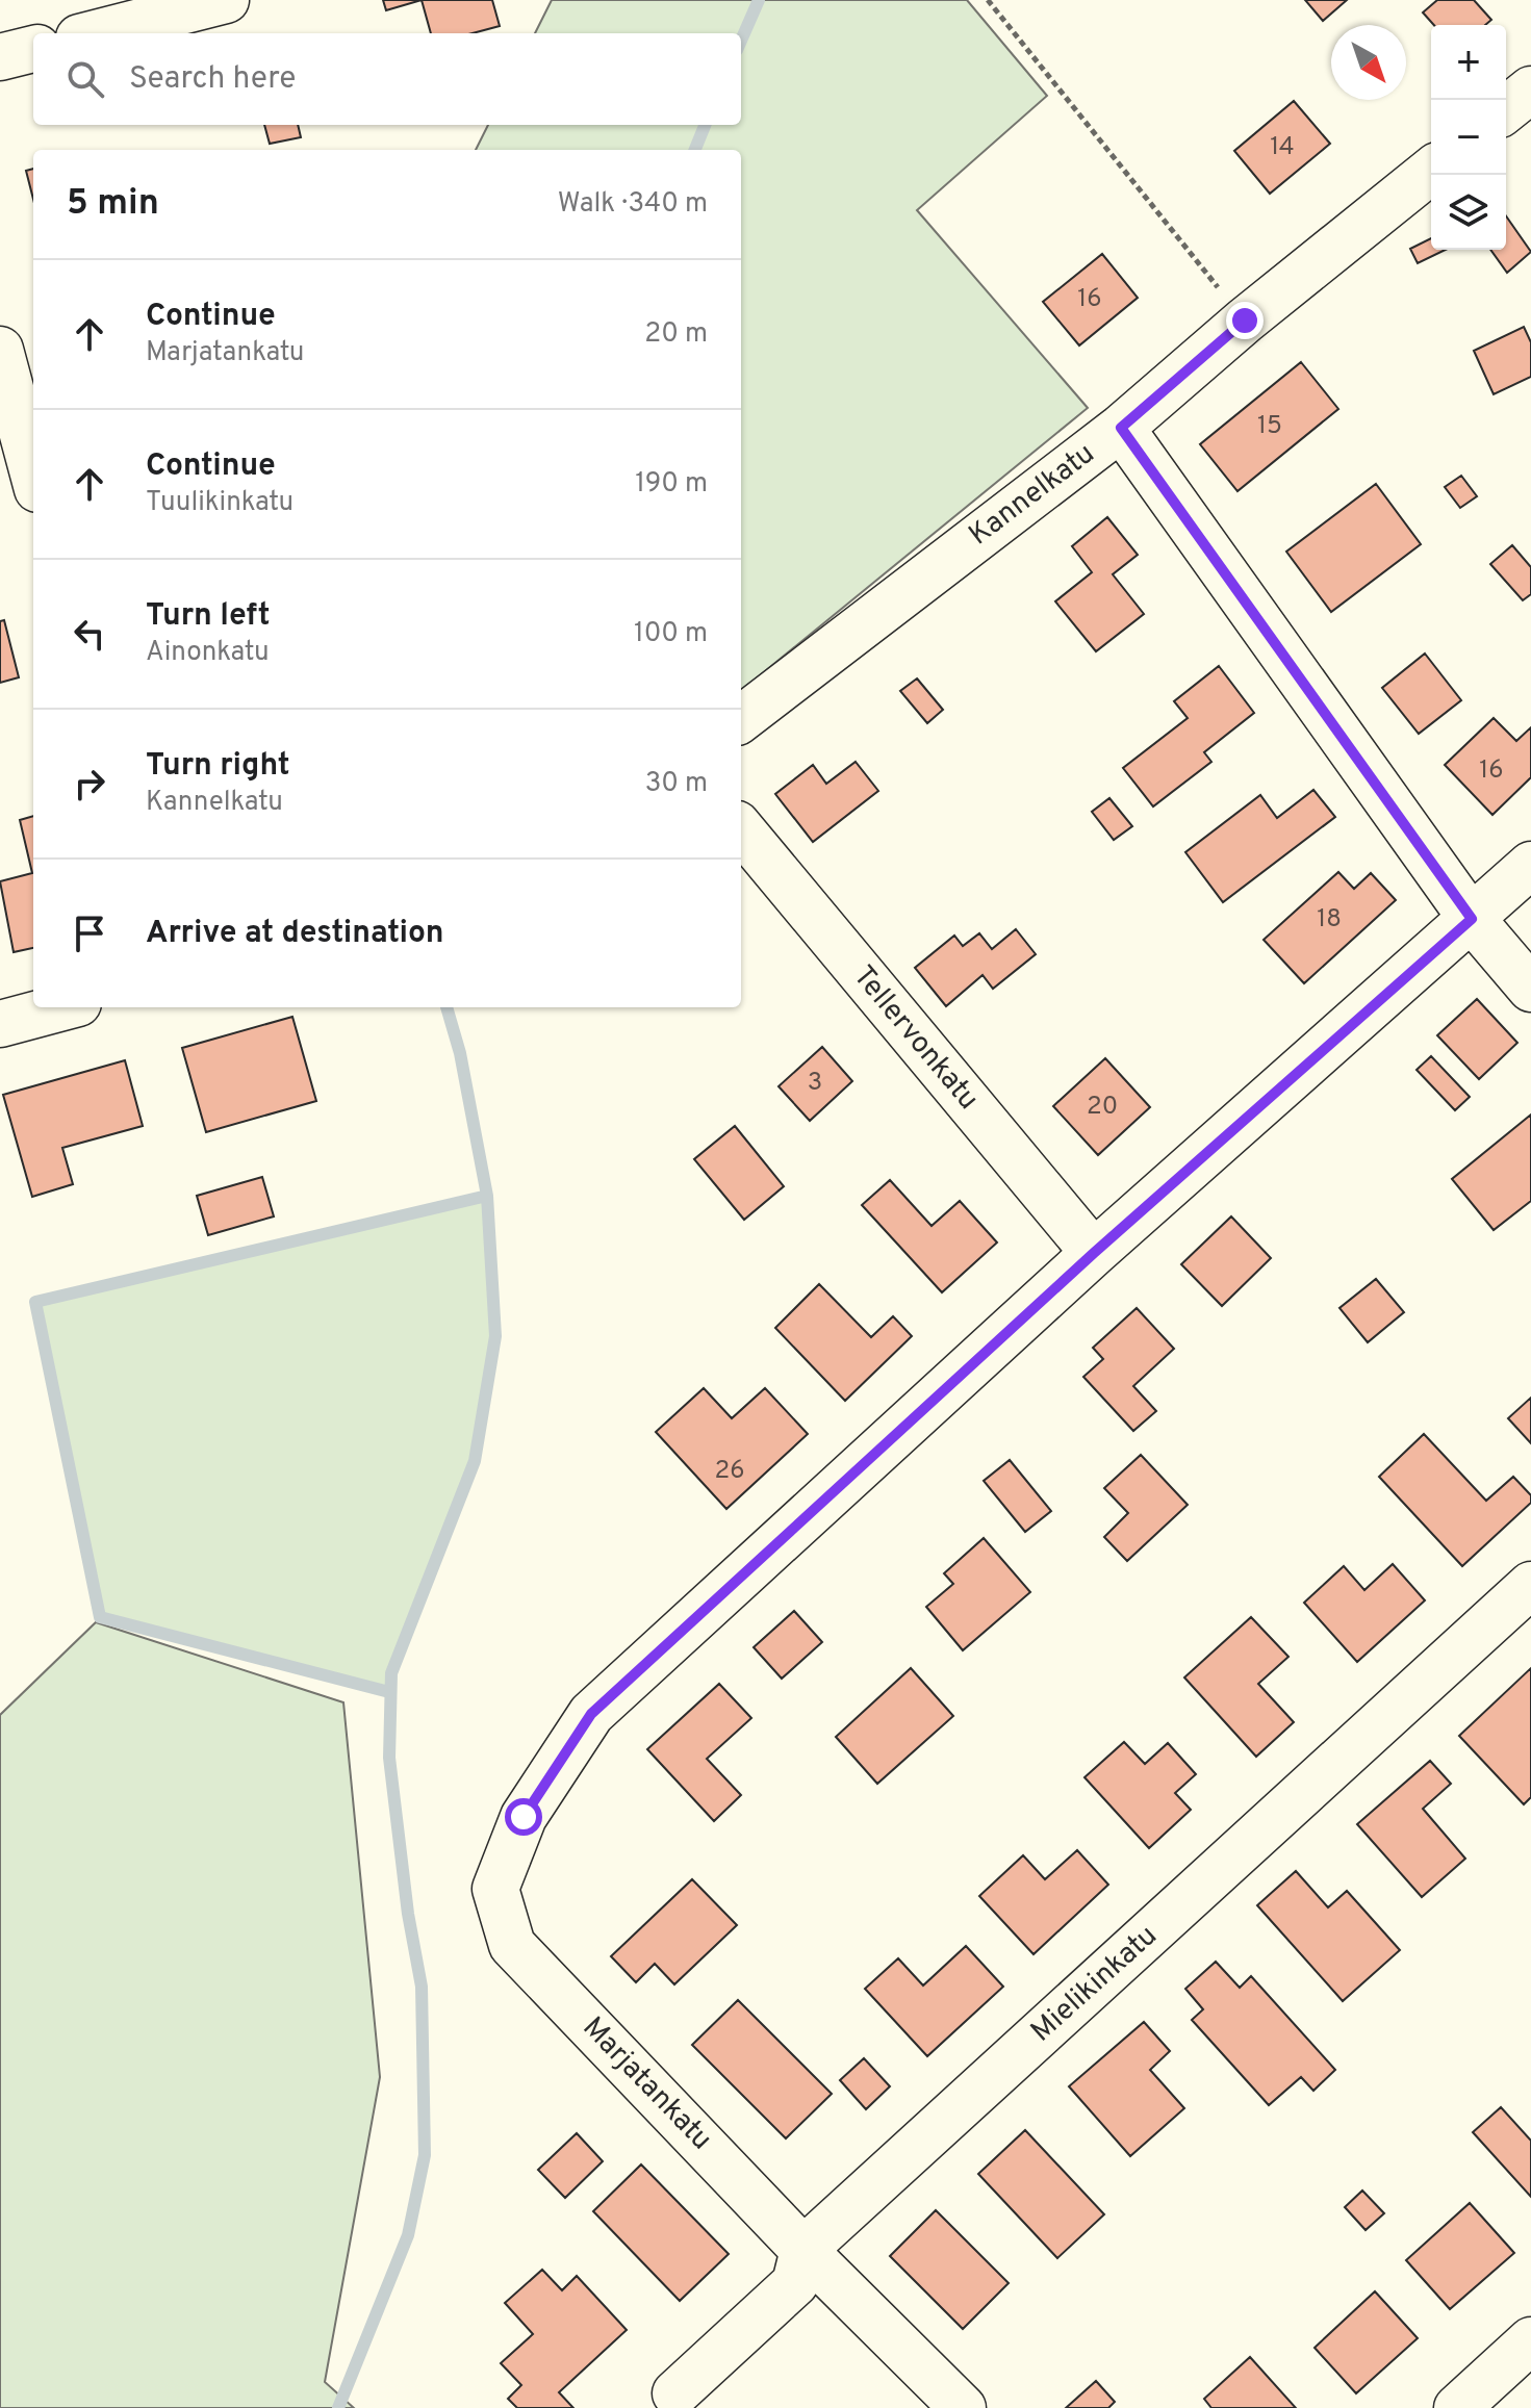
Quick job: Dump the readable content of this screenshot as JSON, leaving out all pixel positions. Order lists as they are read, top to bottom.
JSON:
{
  "streets": {
    "street": [
      "Kannelkatu",
      "Tellervonkatu",
      "Mielikinkatu",
      "Marjatankatu"
    ]
  },
  "crossings": [
    ["Tellervonkatu", "Marjatankatu"],
    ["Mielikinkatu", "Marjatankatu"]
  ],
  "house_numbers": [
    "14",
    "16",
    "15",
    "16",
    "18",
    "3",
    "20",
    "26"
  ],
  "north": "bottom right",
  "page": {
    "map_buttons": ["+", "−"],
    "search": "Search here",
    "heading": ["5 min", "Walk · 340 m"],
    "list": [
      ["Continue", "Marjatankatu", "20 m"],
      ["Continue", "Tuulikinkatu", "190 m"],
      ["Turn left", "Ainonkatu", "100 m"],
      ["Turn right", "Kannelkatu", "30 m"],
      "Arrive at destination"
    ]
  }
}
